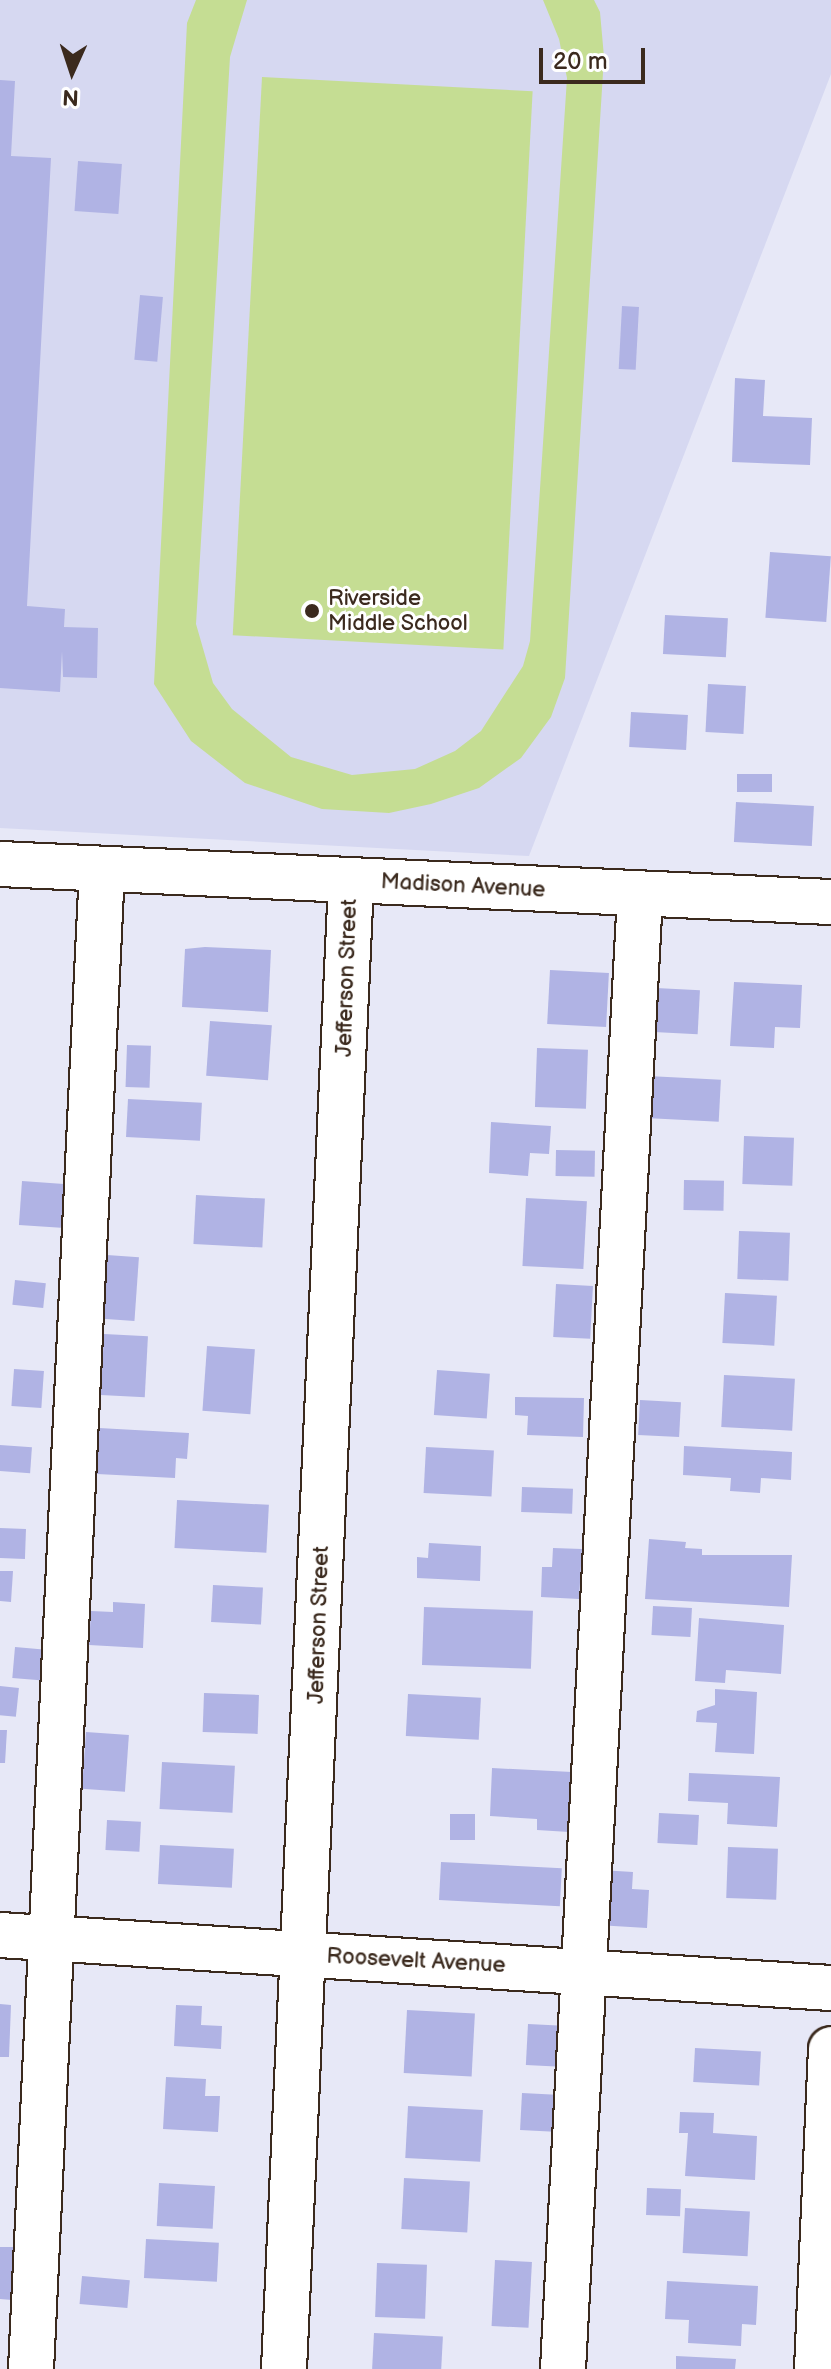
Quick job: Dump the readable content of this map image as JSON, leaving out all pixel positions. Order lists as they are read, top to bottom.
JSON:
{
  "streets": {
    "street": ["Madison Avenue", "Jefferson Street", "Roosevelt Avenue"]
  },
  "crossings": [
    ["Madison Avenue", "Jefferson Street"],
    ["Jefferson Street", "Roosevelt Avenue"]
  ],
  "places": ["Riverside Middle School"],
  "scale_bar": "20 m",
  "north": "bottom"
}
